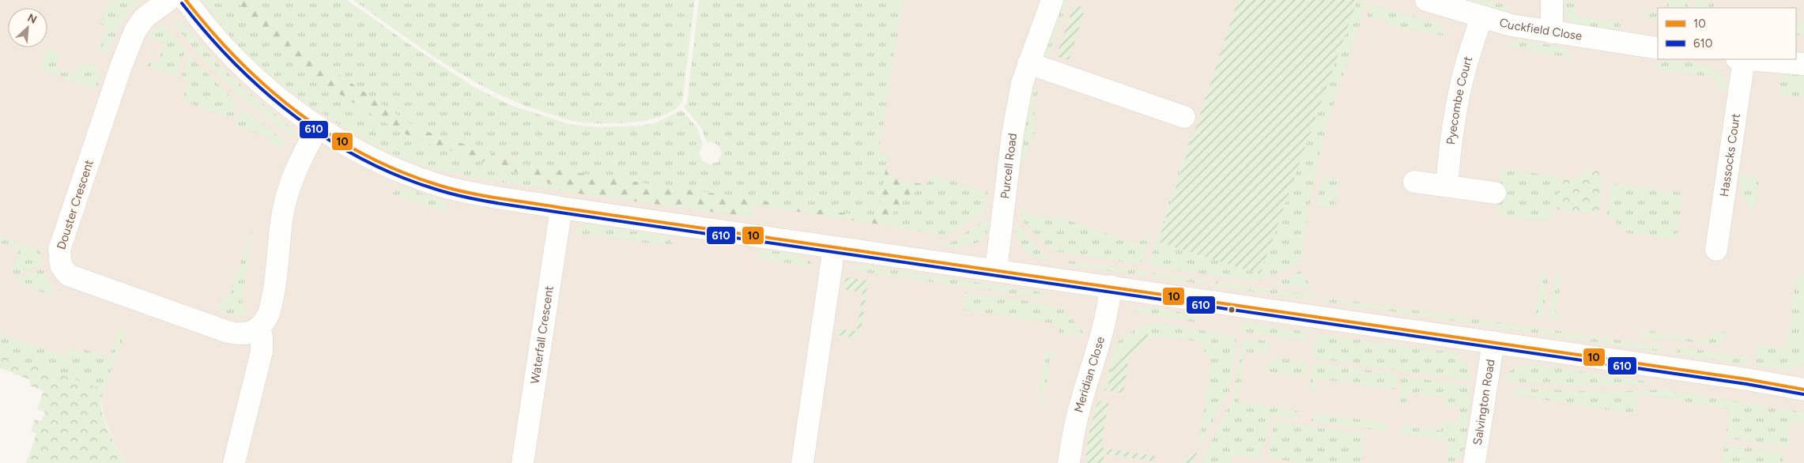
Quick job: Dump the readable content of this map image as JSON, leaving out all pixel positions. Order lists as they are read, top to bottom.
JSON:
{
  "streets": {
    "street": [
      "Cuckfield Close",
      "Pyecombe Court",
      "Hassocks Court",
      "Purcell Road",
      "Douster Crescent",
      "Waterfall Crescent",
      "Meridian Close",
      "Salvington Road"
    ]
  },
  "crossings": [
    ["Cuckfield Close", "Pyecombe Court"]
  ],
  "lines": ["transit line 10", "transit line 610"],
  "legend": ["10", "610"],
  "north": "top right"
}
